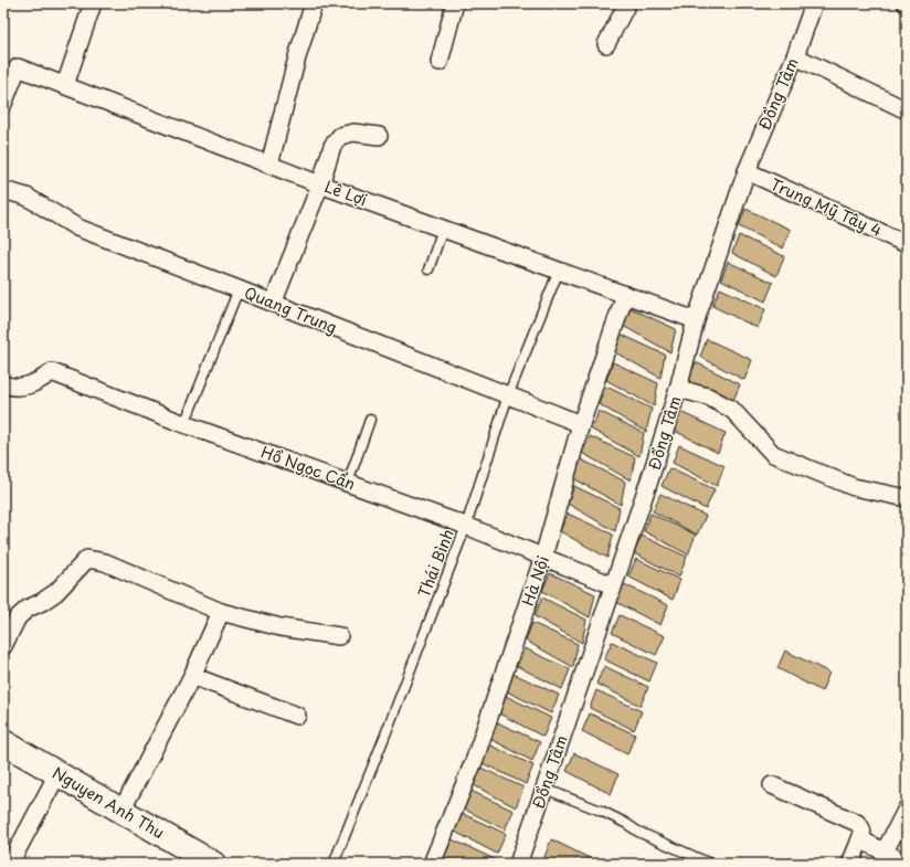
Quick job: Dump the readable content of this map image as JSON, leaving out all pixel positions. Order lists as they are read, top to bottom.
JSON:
{
  "streets": {
    "main road": ["Nguyen Anh Thu"],
    "street": [
      "Đồng Tâm",
      "Lê Lợi",
      "Trung Mỹ Tây 4",
      "Quang Trung",
      "Hồ Ngọc Cẩn",
      "Hà Nội"
    ],
    "lane": ["Thái Bình"]
  },
  "crossings": [
    ["Đồng Tâm", "Lê Lợi"],
    ["Đồng Tâm", "Trung Mỹ Tây 4"],
    ["Đồng Tâm", "Hồ Ngọc Cẩn"],
    ["Lê Lợi", "Thái Bình"],
    ["Lê Lợi", "Hà Nội"],
    ["Quang Trung", "Thái Bình"],
    ["Quang Trung", "Hà Nội"],
    ["Hồ Ngọc Cẩn", "Thái Bình"],
    ["Hồ Ngọc Cẩn", "Hà Nội"]
  ]
}
